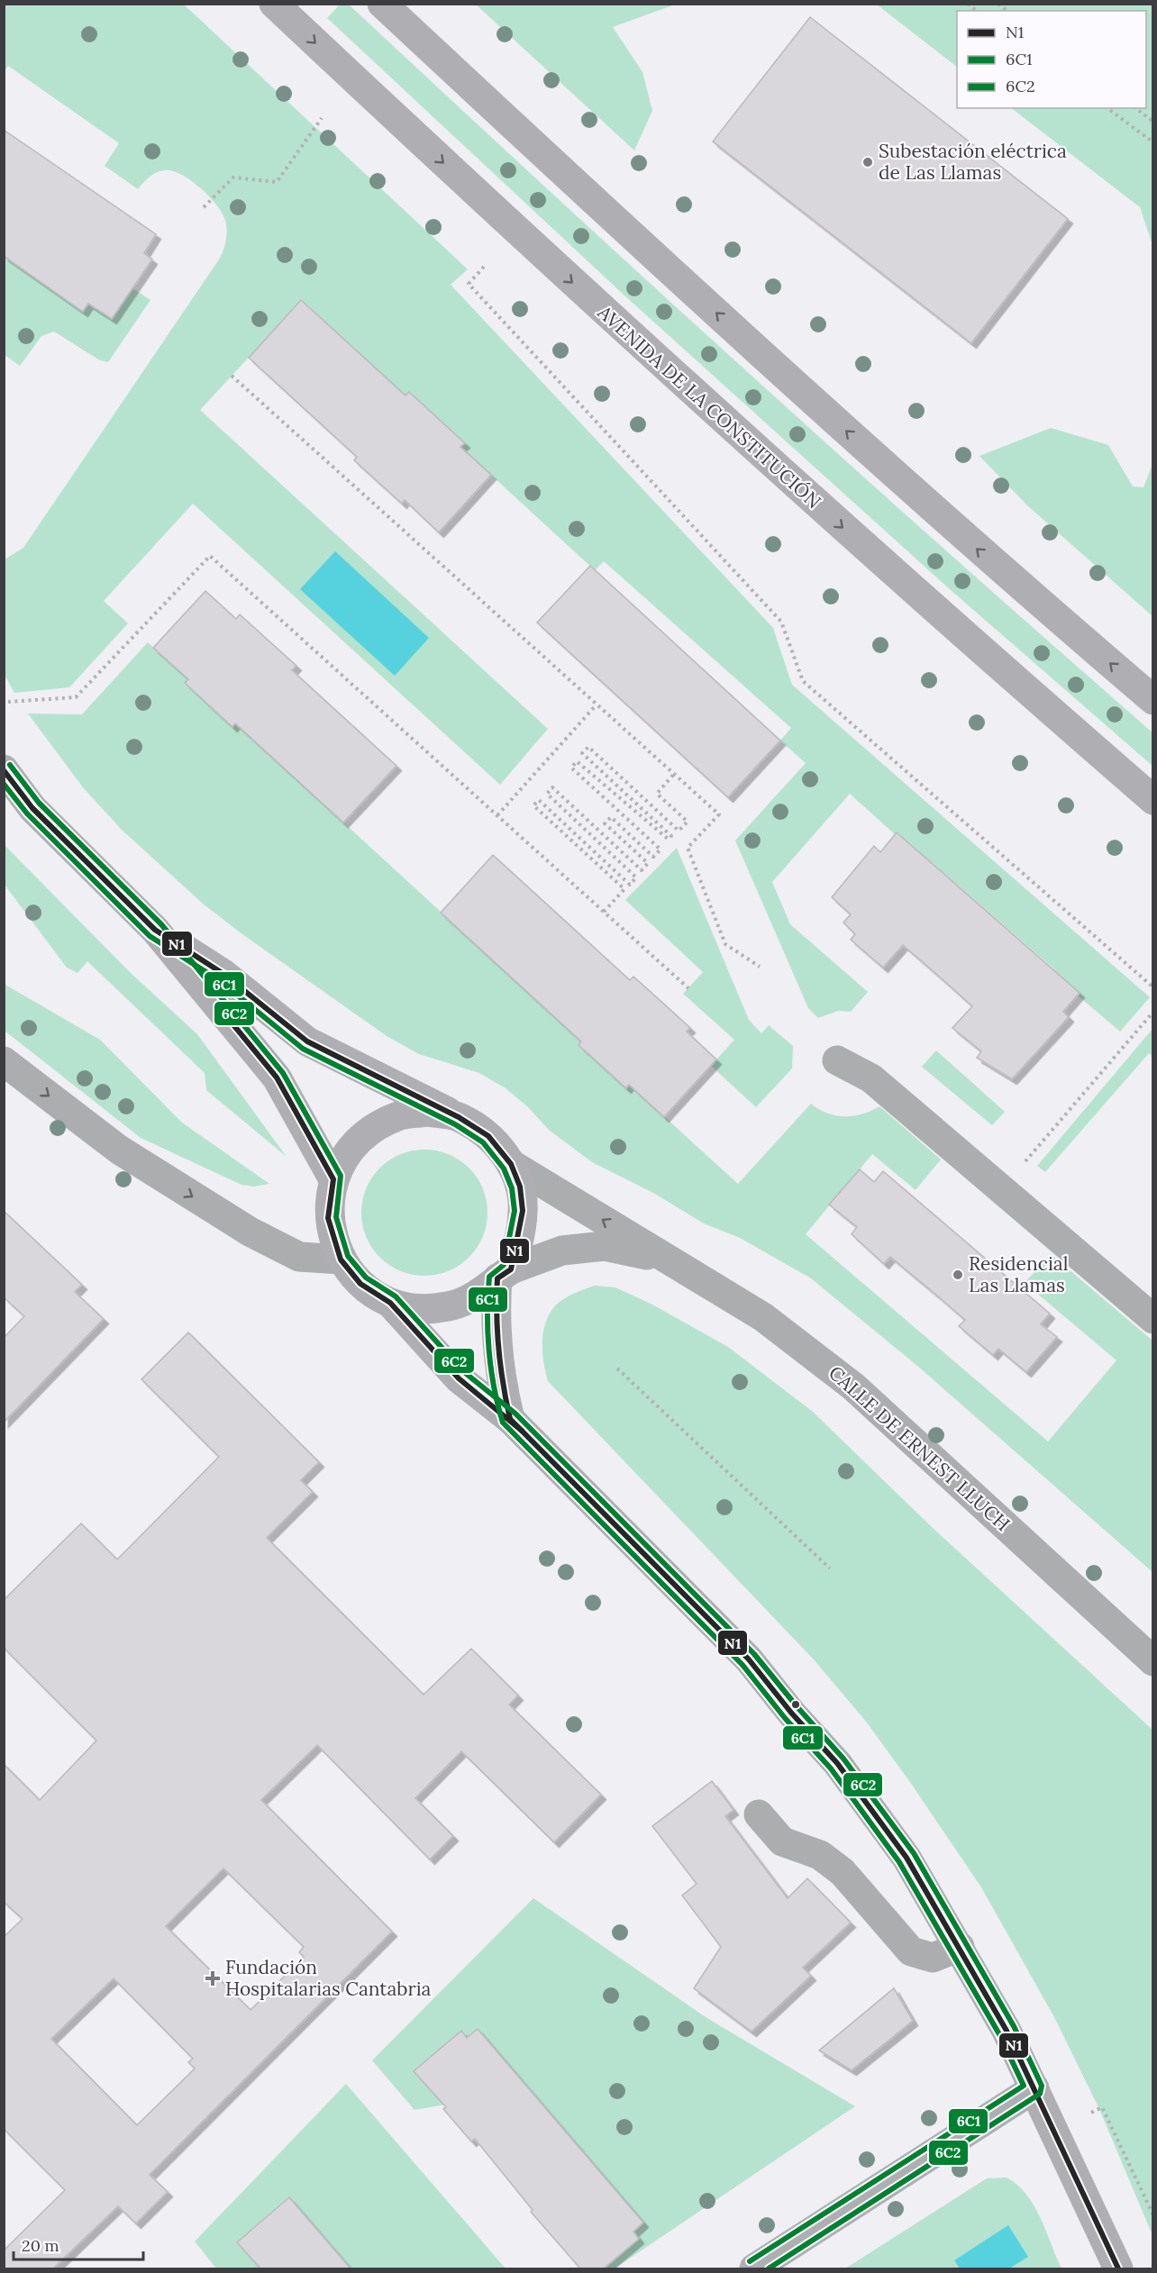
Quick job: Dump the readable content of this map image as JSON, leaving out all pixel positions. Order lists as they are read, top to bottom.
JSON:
{
  "streets": {
    "main road": ["AVENIDA DE LA CONSTITUCIÓN"],
    "street": ["CALLE DE ERNEST LLUCH"]
  },
  "places": {
    "other": ["Subestación eléctrica de Las Llamas", "Residencial Las Llamas"],
    "health": ["Fundación Hospitalarias Cantabria"]
  },
  "lines": ["transit line 6C2", "transit line N1", "transit line 6C1"],
  "legend": ["N1", "6C1", "6C2"],
  "scale_bar": "20 m"
}
